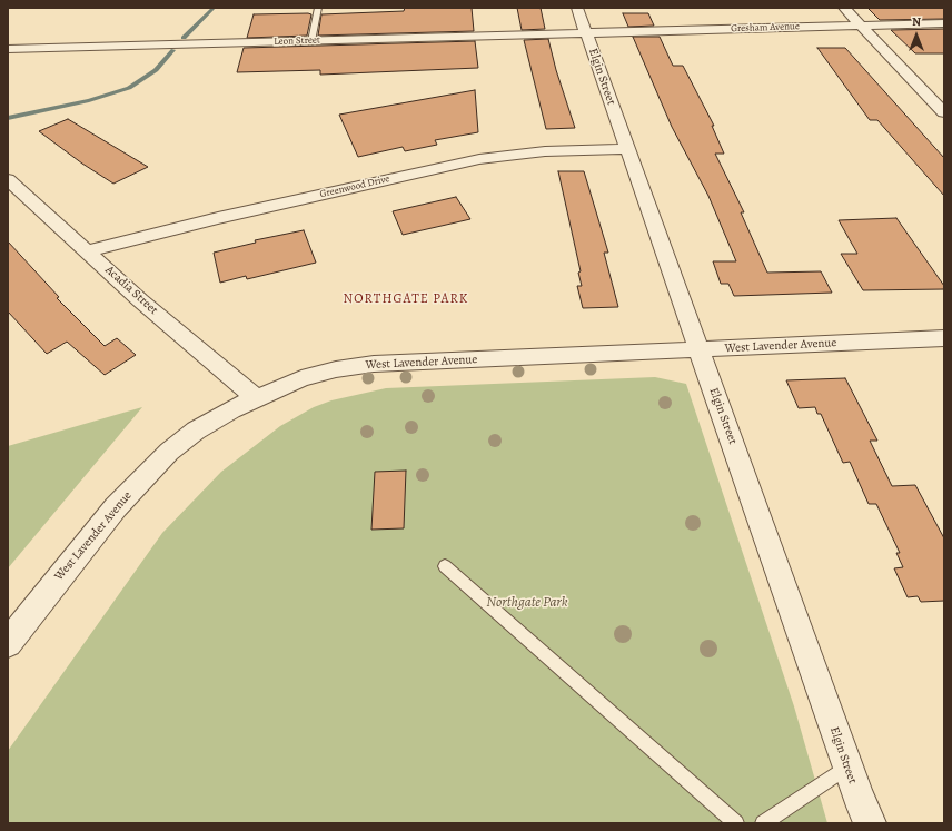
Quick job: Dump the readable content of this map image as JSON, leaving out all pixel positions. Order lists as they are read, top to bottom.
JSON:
{
  "streets": {
    "street": [
      "Gresham Avenue",
      "Leon Street",
      "Elgin Street",
      "Greenwood Drive",
      "Acadia Street",
      "West Lavender Avenue"
    ]
  },
  "crossings": [
    ["Gresham Avenue", "Leon Street"],
    ["Gresham Avenue", "Elgin Street"],
    ["Leon Street", "Elgin Street"],
    ["Elgin Street", "Greenwood Drive"],
    ["Elgin Street", "West Lavender Avenue"],
    ["Greenwood Drive", "Acadia Street"],
    ["Acadia Street", "West Lavender Avenue"]
  ],
  "districts": ["NORTHGATE PARK"],
  "parks": ["Northgate Park"],
  "north": "top"
}
